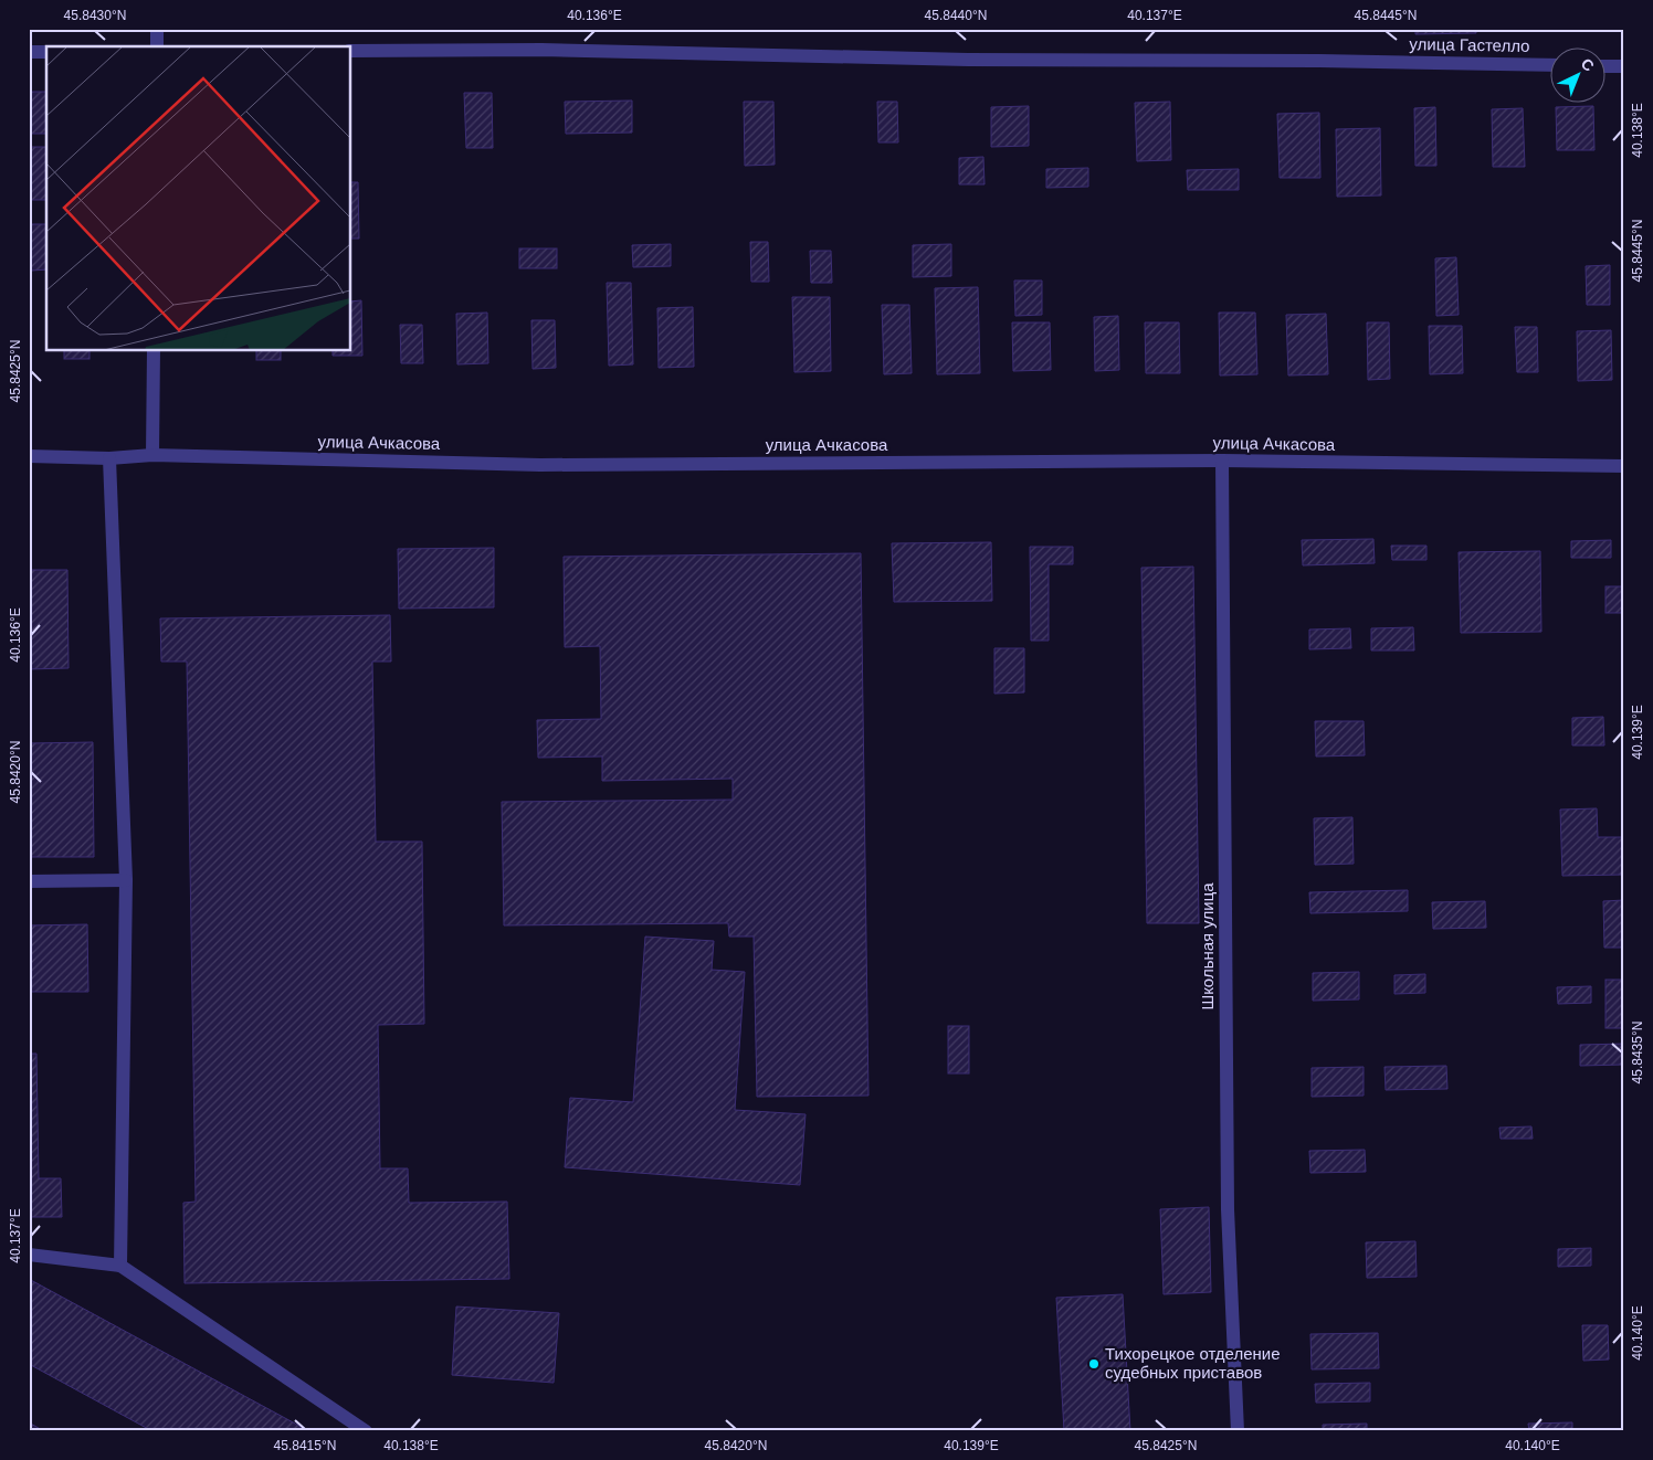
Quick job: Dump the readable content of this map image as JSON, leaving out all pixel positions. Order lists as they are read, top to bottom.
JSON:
{
  "streets": {
    "street": ["улица Гастелло", "улица Ачкасова", "Школьная улица"]
  },
  "crossings": [
    ["улица Ачкасова", "Школьная улица"]
  ],
  "places": ["Тихорецкое отделение судебных приставов"],
  "north": "top right",
  "coordinates": [
    "45.8430°N",
    "40.136°E",
    "45.8440°N",
    "40.137°E",
    "45.8445°N",
    "40.138°E",
    "45.8425°N",
    "40.139°E",
    "45.8420°N",
    "45.8435°N",
    "40.140°E",
    "45.8415°N"
  ]
}
